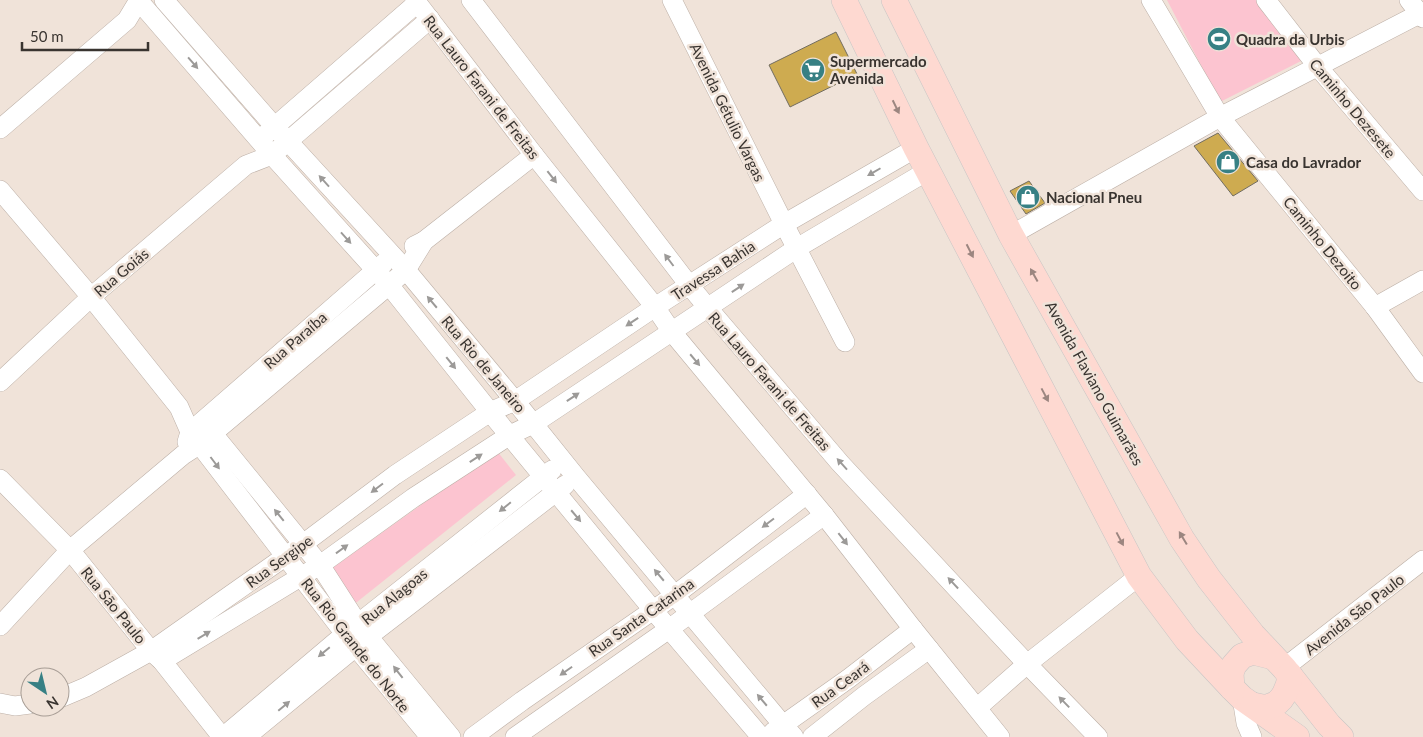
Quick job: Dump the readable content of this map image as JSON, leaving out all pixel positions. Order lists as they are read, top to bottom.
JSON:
{
  "streets": {
    "main road": ["Avenida Flaviano Guimarães"],
    "street": [
      "Rua Lauro Farani de Freitas",
      "Caminho Dezesete",
      "Avenida Gétulio Vargas",
      "Caminho Dezoito",
      "Travessa Bahia",
      "Rua Goiás",
      "Rua Paraíba",
      "Rua Rio de Janeiro",
      "Rua Sergipe",
      "Rua Alagoas",
      "Rua São Paulo",
      "Avenida São Paulo",
      "Rua Santa Catarina",
      "Rua Rio Grande do Norte",
      "Rua Ceará"
    ]
  },
  "crossings": [
    ["Rua Lauro Farani de Freitas", "Travessa Bahia"],
    ["Rua Lauro Farani de Freitas", "Rua Goiás"],
    ["Rua Lauro Farani de Freitas", "Rua Paraíba"],
    ["Rua Lauro Farani de Freitas", "Rua Santa Catarina"],
    ["Rua Lauro Farani de Freitas", "Rua Ceará"],
    ["Avenida Gétulio Vargas", "Travessa Bahia"],
    ["Travessa Bahia", "Rua Rio de Janeiro"],
    ["Travessa Bahia", "Rua Sergipe"],
    ["Rua Goiás", "Rua Rio de Janeiro"],
    ["Rua Goiás", "Rua Rio Grande do Norte"],
    ["Rua Paraíba", "Rua Rio de Janeiro"],
    ["Rua Paraíba", "Rua Rio Grande do Norte"],
    ["Rua Rio de Janeiro", "Rua Sergipe"],
    ["Rua Rio de Janeiro", "Rua Alagoas"],
    ["Rua Rio de Janeiro", "Rua Santa Catarina"],
    ["Rua Rio de Janeiro", "Rua Ceará"],
    ["Avenida Flaviano Guimarães", "Avenida São Paulo"],
    ["Rua Sergipe", "Rua São Paulo"],
    ["Rua Sergipe", "Rua Rio Grande do Norte"],
    ["Rua Alagoas", "Rua São Paulo"],
    ["Rua Alagoas", "Rua Rio Grande do Norte"]
  ],
  "places": {
    "sports": ["Quadra da Urbis"],
    "supermarket": ["Supermercado Avenida"],
    "shop": ["Casa do Lavrador", "Nacional Pneu"]
  },
  "scale_bar": "50 m",
  "north": "bottom right"
}
